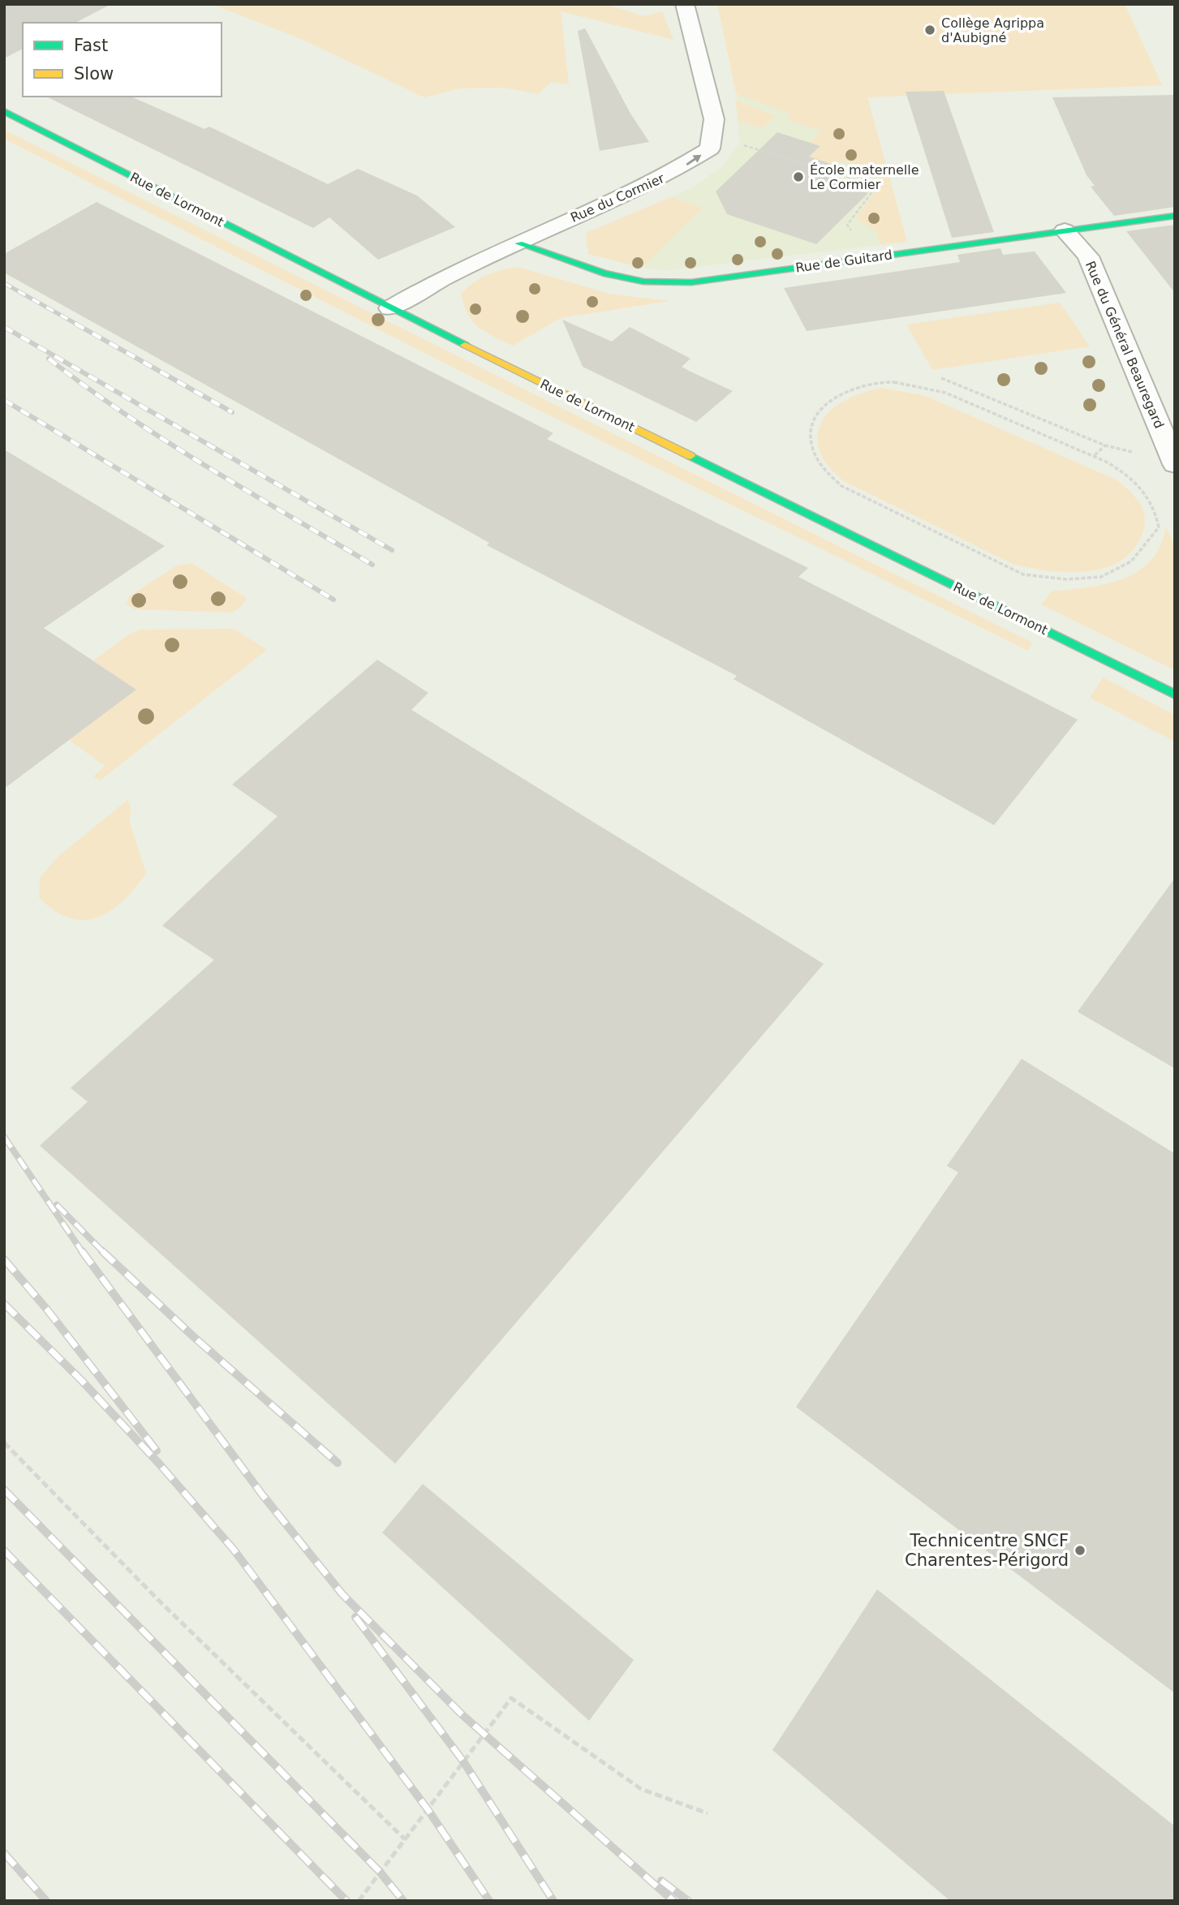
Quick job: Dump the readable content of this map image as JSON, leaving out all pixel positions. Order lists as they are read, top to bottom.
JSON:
{
  "streets": {
    "main road": ["Rue de Lormont", "Rue de Guitard"],
    "street": ["Rue du Cormier", "Rue du Général Beauregard"]
  },
  "crossings": [
    ["Rue du Cormier", "Rue de Lormont"],
    ["Rue du Cormier", "Rue de Guitard"],
    ["Rue de Guitard", "Rue du Général Beauregard"]
  ],
  "one_way": ["Rue du Cormier"],
  "places": ["Collège Agrippa d'Aubigné", "École maternelle Le Cormier", "Technicentre SNCF Charentes-Périgord"],
  "legend": ["Fast", "Slow"]
}
